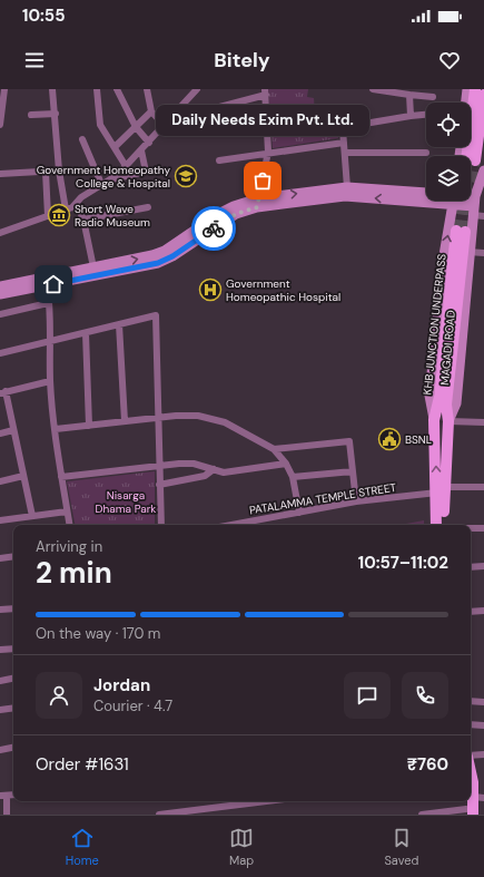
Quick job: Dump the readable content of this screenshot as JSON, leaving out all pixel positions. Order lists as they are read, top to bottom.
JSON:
{
  "streets": {
    "main road": ["KHB JUNCTION UNDERPASS", "MAGADI ROAD"],
    "street": ["PATALAMMA TEMPLE STREET"]
  },
  "crossings": [
    ["KHB JUNCTION UNDERPASS", "MAGADI ROAD"],
    ["MAGADI ROAD", "PATALAMMA TEMPLE STREET"]
  ],
  "parks": ["Nisarga Dhama Park"],
  "places": {
    "school or university": ["Government Homeopathy College & Hospital"],
    "other": ["Daily Needs Exim Pvt. Ltd."],
    "museum": ["Short Wave Radio Museum"],
    "hospital": ["Government Homeopathic Hospital"],
    "public building": ["BSNL"]
  },
  "page": {
    "status": "10:55",
    "header": "Bitely",
    "bubble": "Daily Needs Exim Pvt. Ltd.",
    "heading": ["2 min", "Arriving in", "10:57–11:02"],
    "panel": [
      "Jordan",
      "Courier · 4.7",
      "Order #1631",
      "₹760"
    ],
    "bar": "On the way · 170 m",
    "tabs": ["Home", "Map", "Saved"]
  }
}
